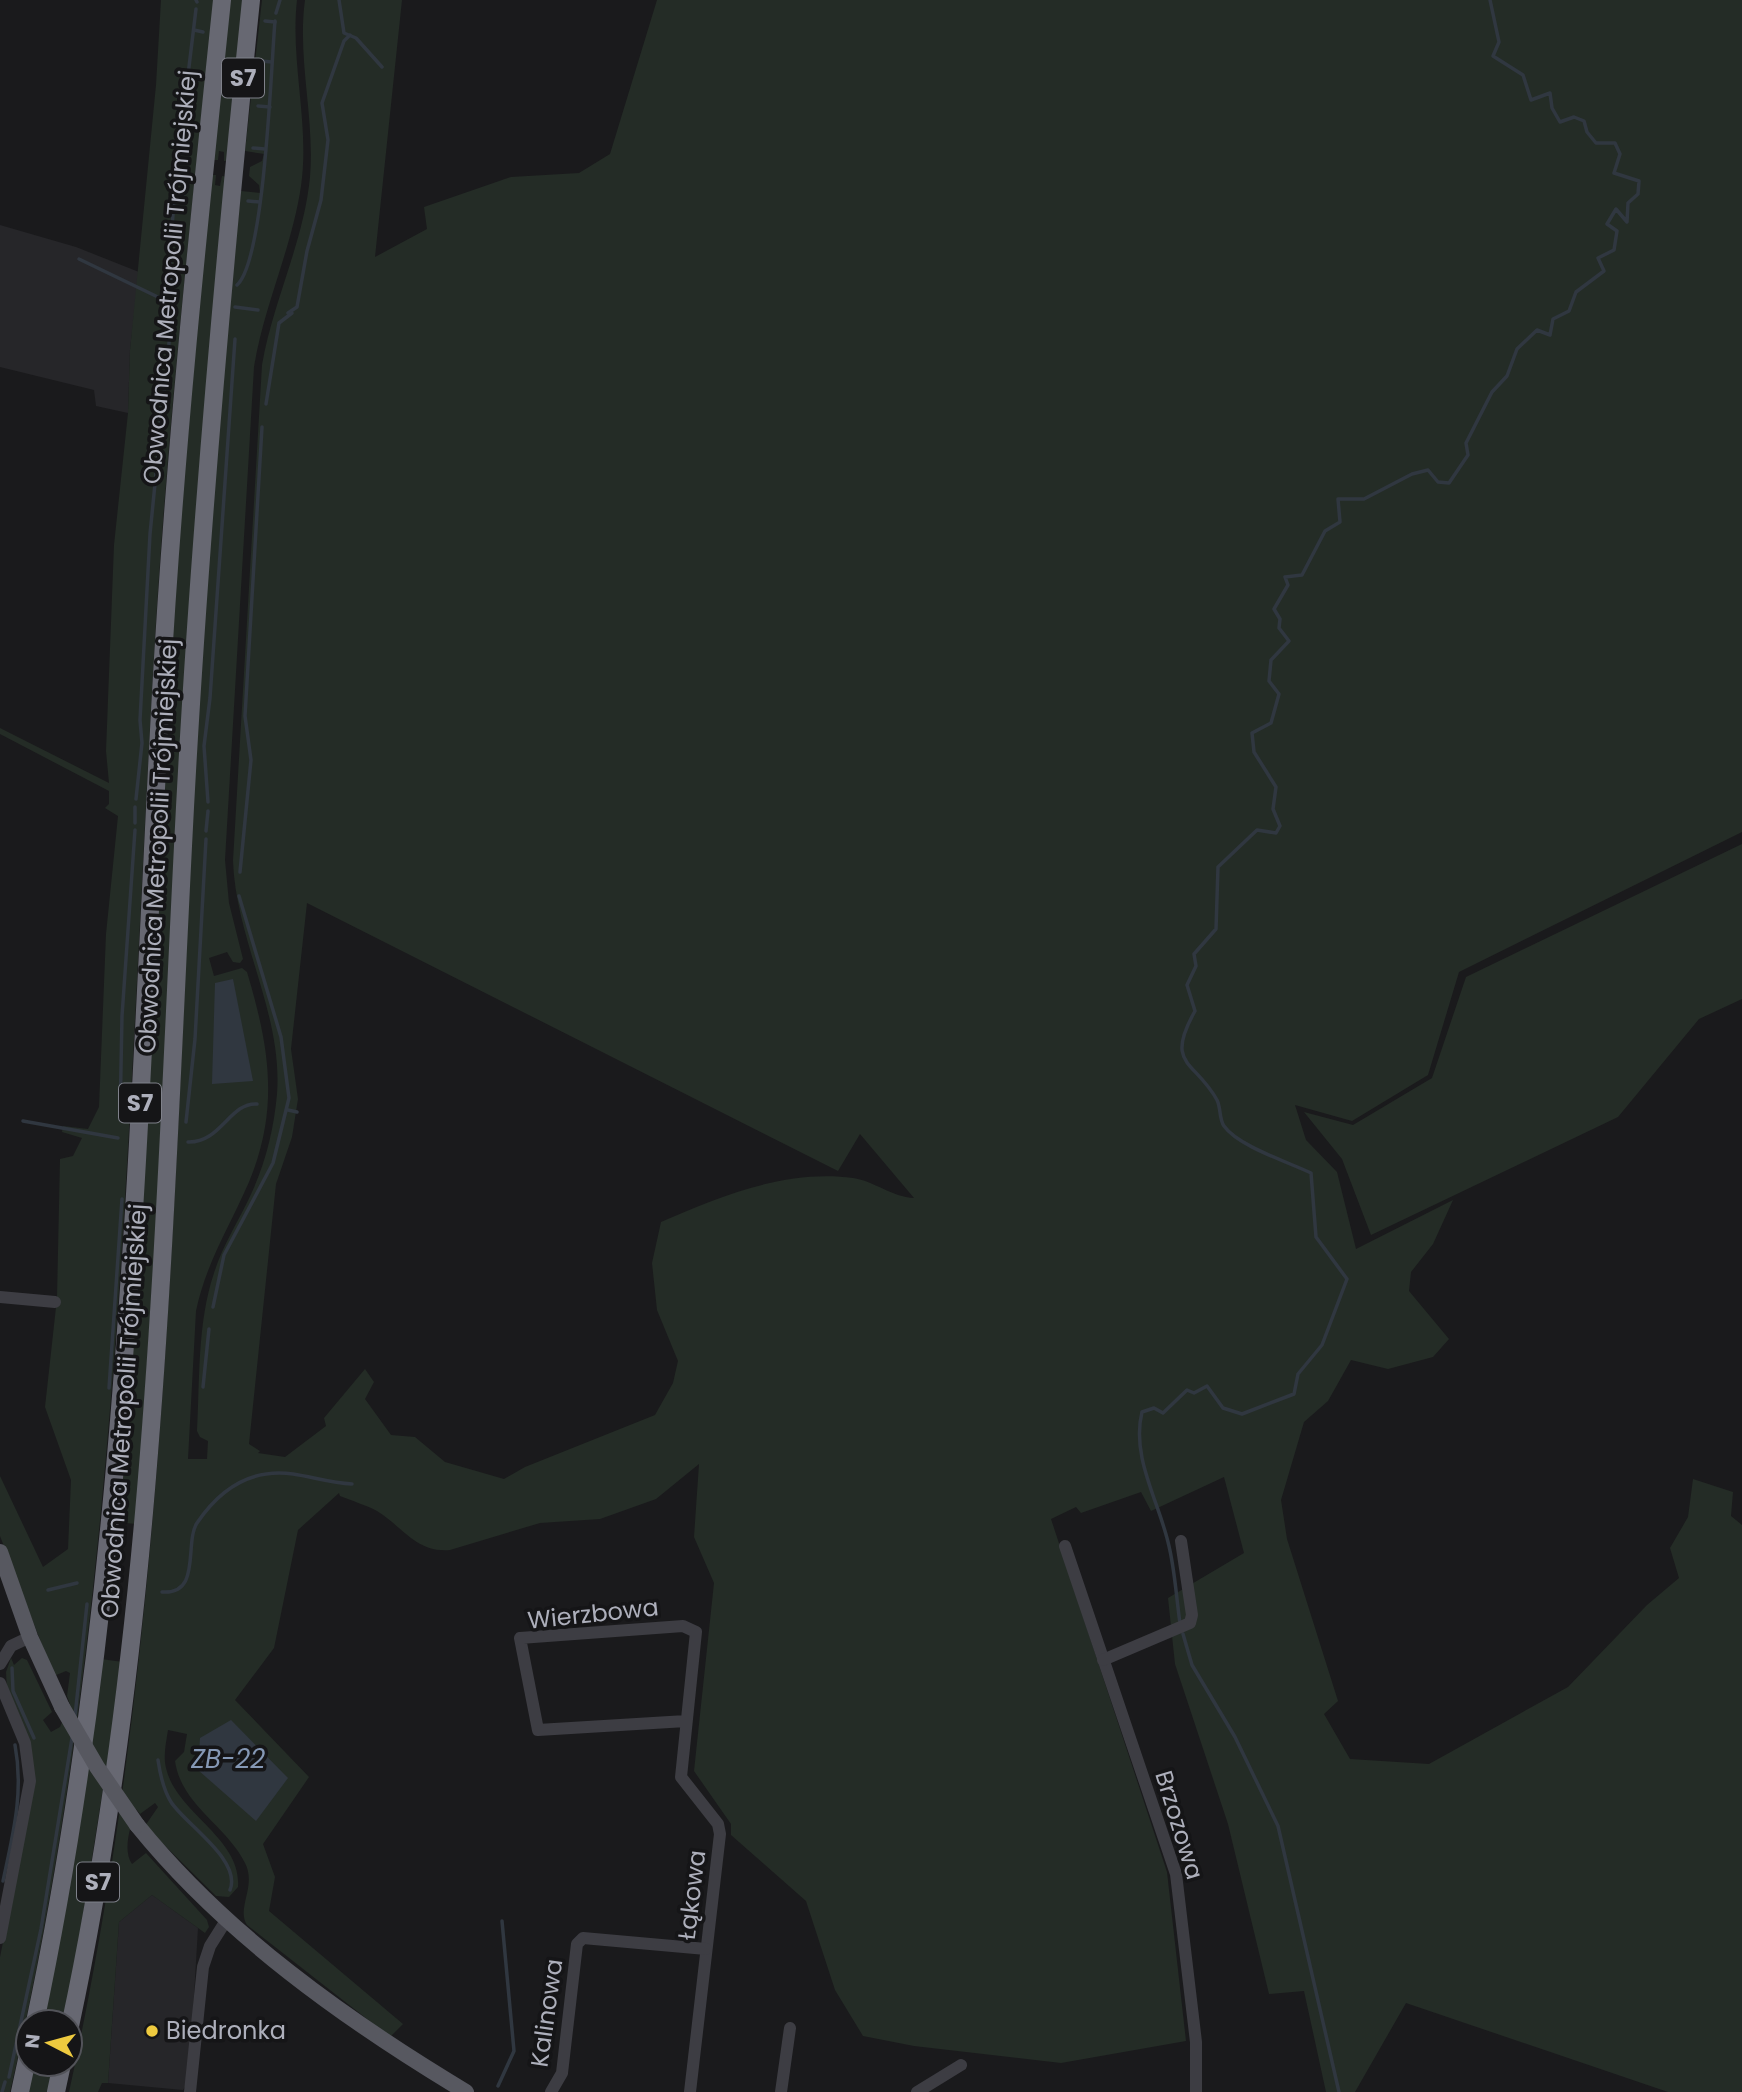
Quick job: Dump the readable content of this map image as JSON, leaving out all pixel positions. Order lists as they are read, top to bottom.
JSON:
{
  "streets": {
    "highway": ["S7", "Obwodnica Metropolii Trójmiejskiej"],
    "street": [
      "Wierzbowa",
      "Brzozowa",
      "Łąkowa",
      "Kalinowa"
    ]
  },
  "crossings": [
    ["Wierzbowa", "Łąkowa"],
    ["Łąkowa", "Kalinowa"]
  ],
  "water": ["ZB-22"],
  "places": ["Biedronka"],
  "north": "left"
}
